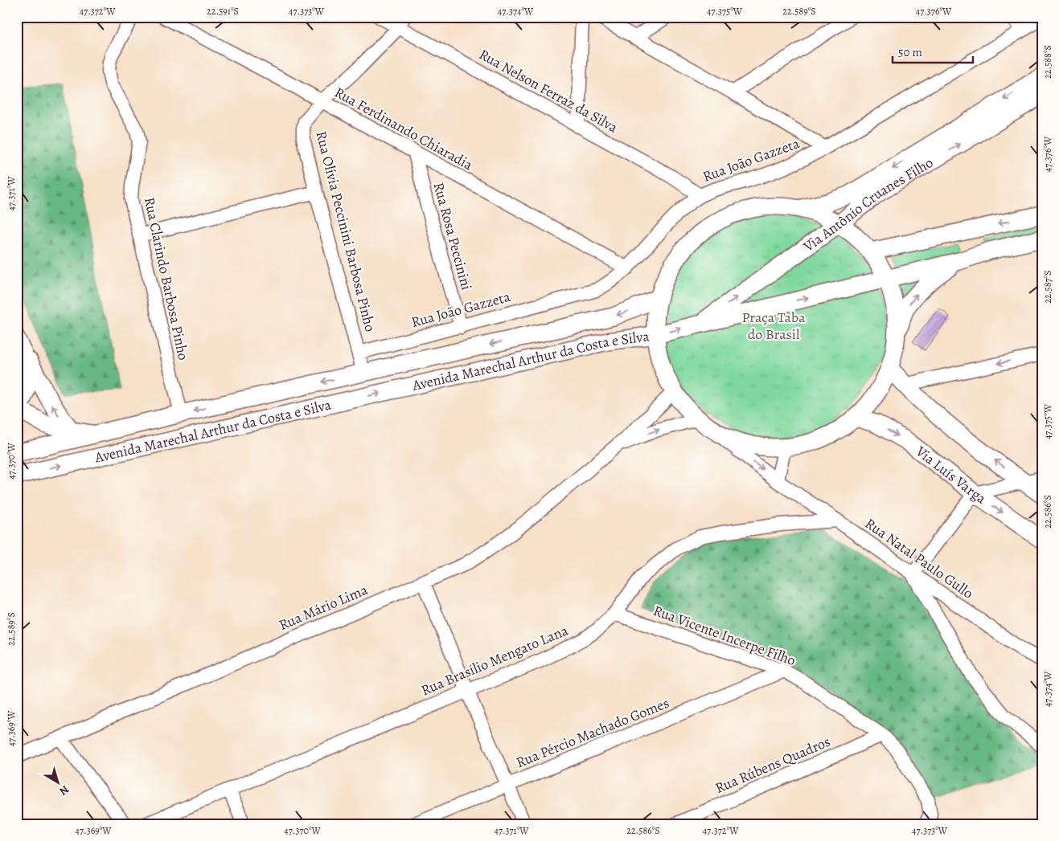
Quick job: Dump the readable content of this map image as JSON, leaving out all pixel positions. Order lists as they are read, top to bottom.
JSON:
{
  "streets": {
    "main road": ["Via Antônio Cruanes Filho", "Avenida Marechal Arthur da Costa e Silva", "Via Luís Varga"],
    "street": [
      "Rua Nelson Ferraz da Silva",
      "Rua Ferdinando Chiaradia",
      "Rua João Gazzeta",
      "Rua Olívia Peccinini Barbosa Pinho",
      "Rua Rosa Peccinini",
      "Rua Clarindo Barbosa Pinho",
      "Rua Natal Paulo Gullo",
      "Rua Mário Lima",
      "Rua Vicente Incerpe Filho",
      "Rua Brasílio Mengato Lana",
      "Rua Pércio Machado Gomes",
      "Rua Rúbens Quadros"
    ]
  },
  "crossings": [
    ["Rua Nelson Ferraz da Silva", "Rua João Gazzeta"],
    ["Rua Nelson Ferraz da Silva", "Rua Olívia Peccinini Barbosa Pinho"],
    ["Rua Ferdinando Chiaradia", "Rua João Gazzeta"],
    ["Rua Ferdinando Chiaradia", "Rua Olívia Peccinini Barbosa Pinho"],
    ["Rua Ferdinando Chiaradia", "Rua Rosa Peccinini"],
    ["Rua João Gazzeta", "Rua Olívia Peccinini Barbosa Pinho"],
    ["Rua João Gazzeta", "Rua Rosa Peccinini"],
    ["Via Antônio Cruanes Filho", "Avenida Marechal Arthur da Costa e Silva"],
    ["Rua Olívia Peccinini Barbosa Pinho", "Avenida Marechal Arthur da Costa e Silva"],
    ["Rua Clarindo Barbosa Pinho", "Avenida Marechal Arthur da Costa e Silva"],
    ["Rua Natal Paulo Gullo", "Rua Brasílio Mengato Lana"],
    ["Rua Vicente Incerpe Filho", "Rua Brasílio Mengato Lana"],
    ["Rua Vicente Incerpe Filho", "Rua Pércio Machado Gomes"],
    ["Rua Vicente Incerpe Filho", "Rua Rúbens Quadros"]
  ],
  "parks": ["Praça Taba do Brasil"],
  "scale_bar": "50 m",
  "north": "bottom right",
  "coordinates": [
    "47.372°W",
    "22.591°S",
    "47.373°W",
    "47.374°W",
    "47.375°W",
    "22.589°S",
    "47.376°W",
    "22.588°S",
    "47.371°W",
    "22.587°S",
    "47.370°W",
    "22.586°S",
    "47.369°W"
  ]
}
